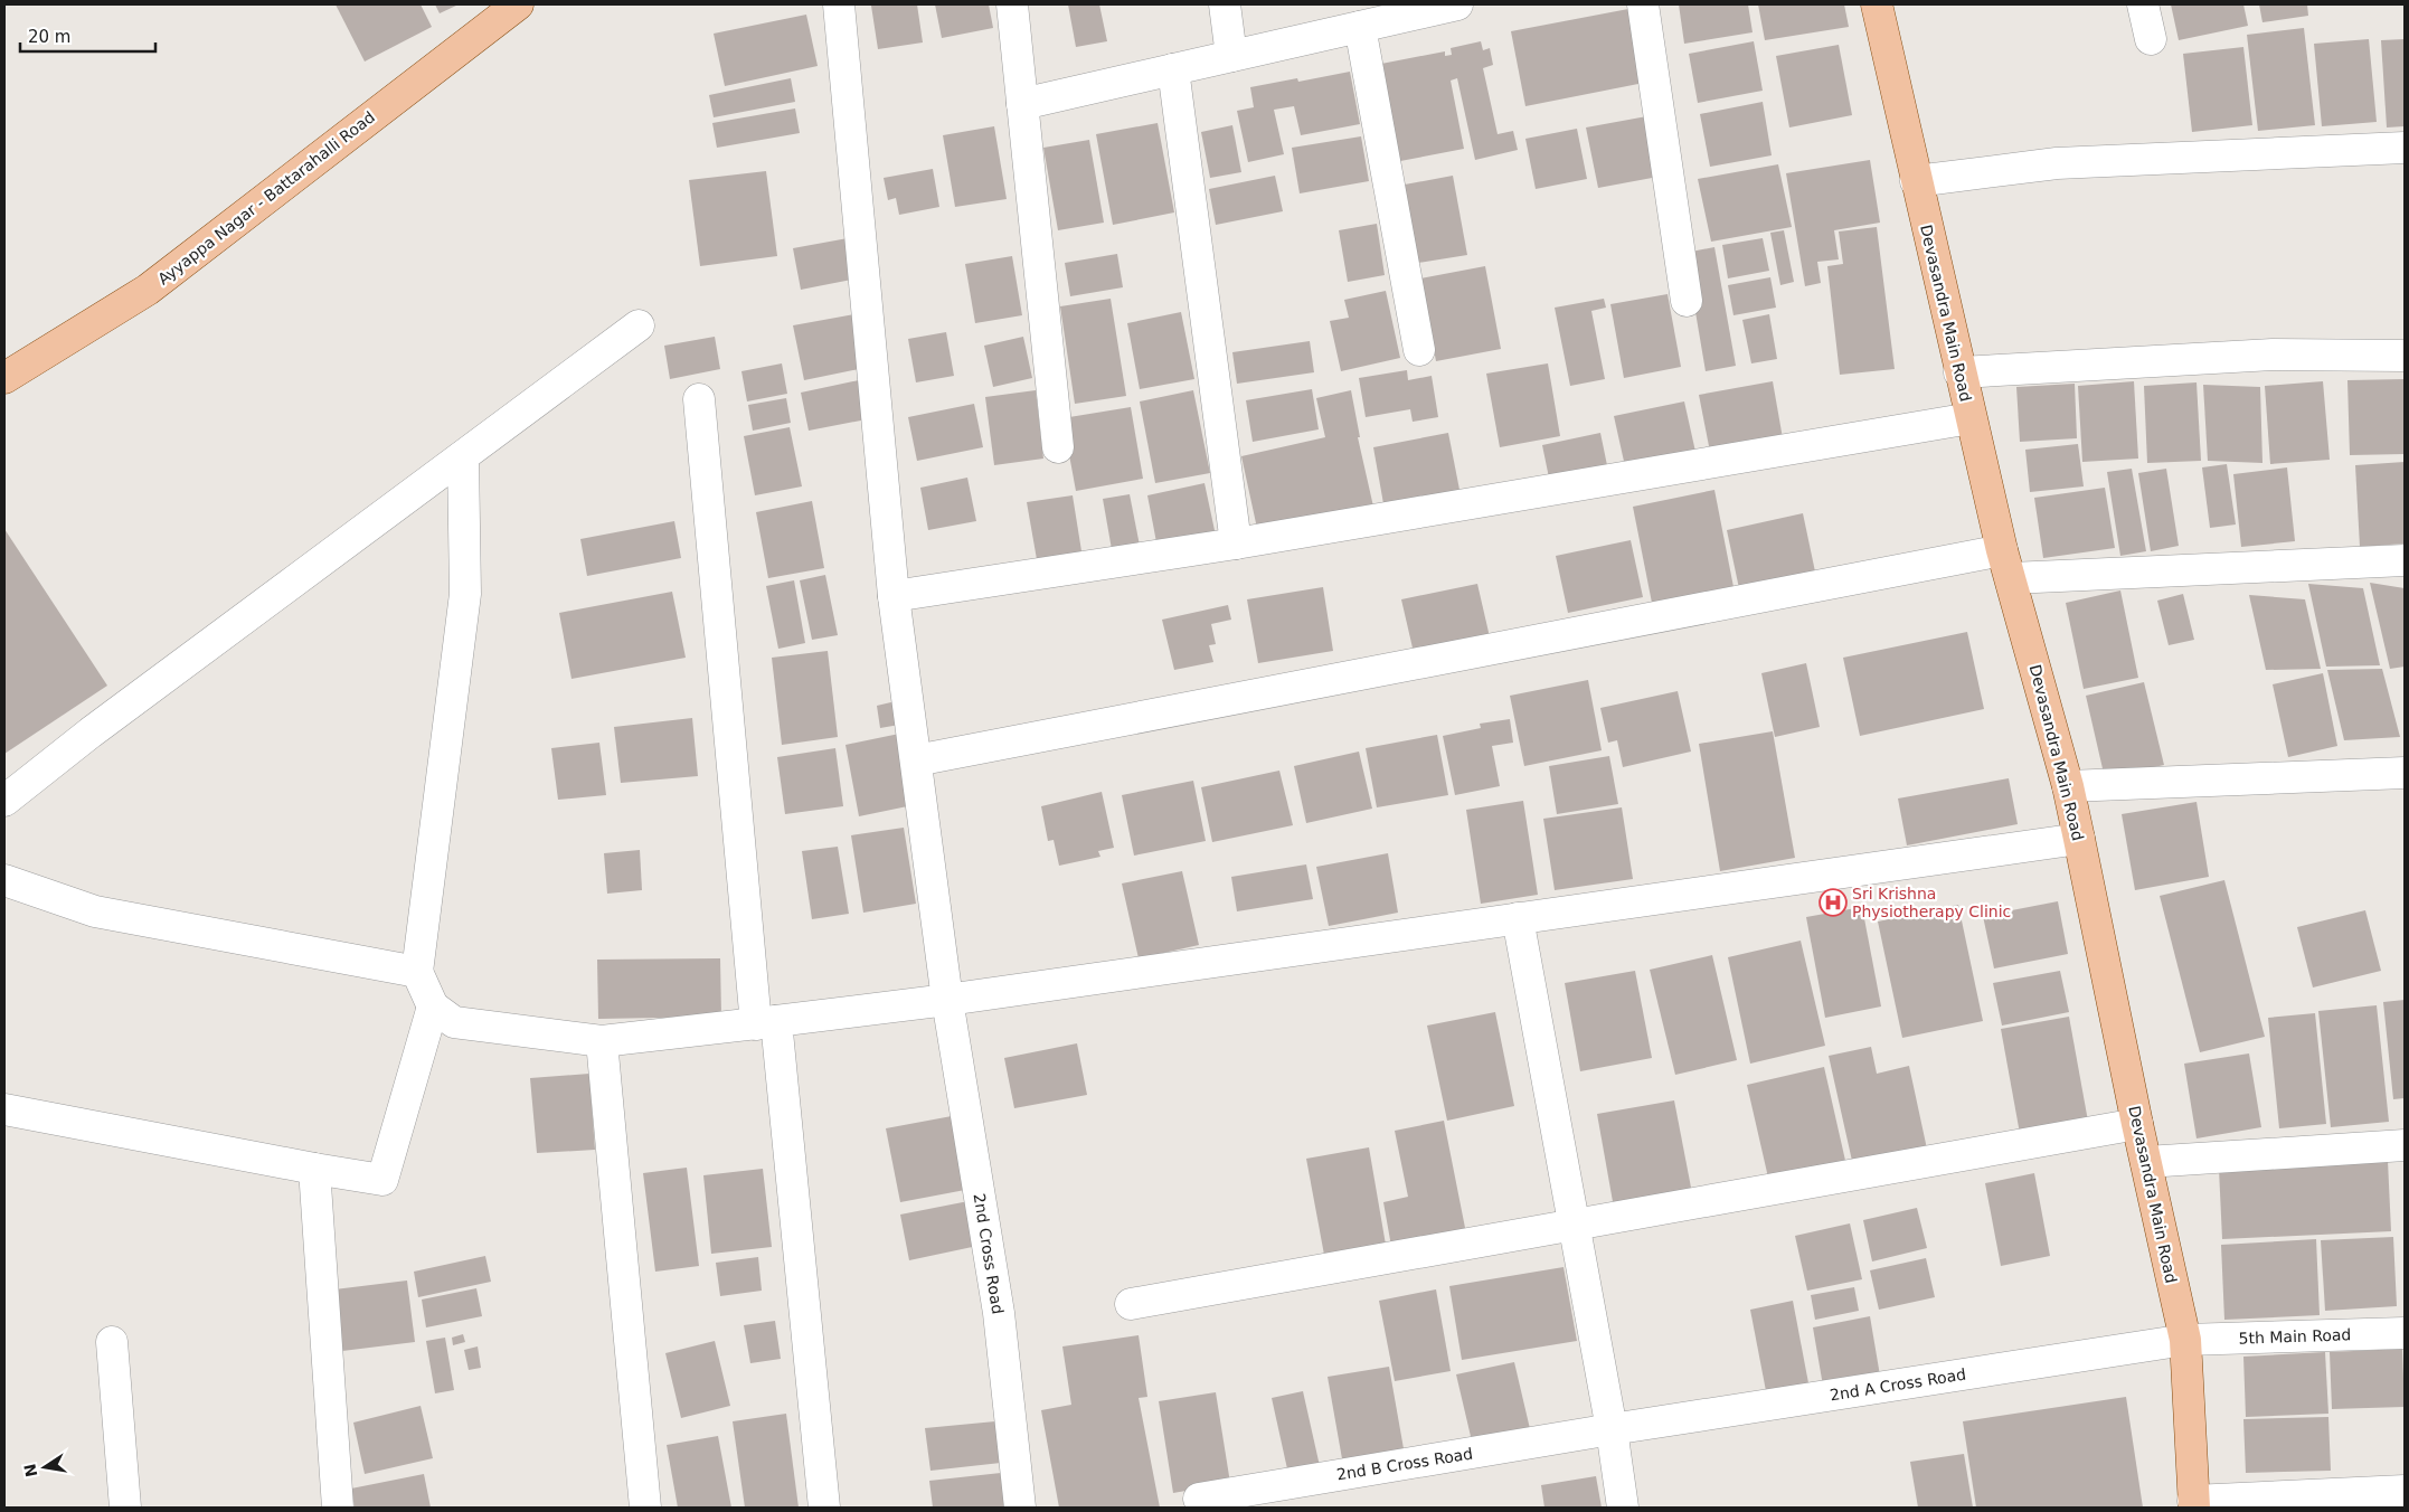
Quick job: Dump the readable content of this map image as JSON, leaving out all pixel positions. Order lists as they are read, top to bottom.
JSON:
{
  "streets": {
    "main road": ["Ayyappa Nagar - Battarahalli Road", "Devasandra Main Road"],
    "street": [
      "2nd Cross Road",
      "5th Main Road",
      "2nd A Cross Road",
      "2nd B Cross Road"
    ]
  },
  "crossings": [
    ["Devasandra Main Road", "5th Main Road"],
    ["Devasandra Main Road", "2nd A Cross Road"],
    ["5th Main Road", "2nd A Cross Road"],
    ["2nd A Cross Road", "2nd B Cross Road"]
  ],
  "places": {
    "hospital": ["Sri Krishna Physiotherapy Clinic"]
  },
  "scale_bar": "20 m",
  "north": "left"
}
